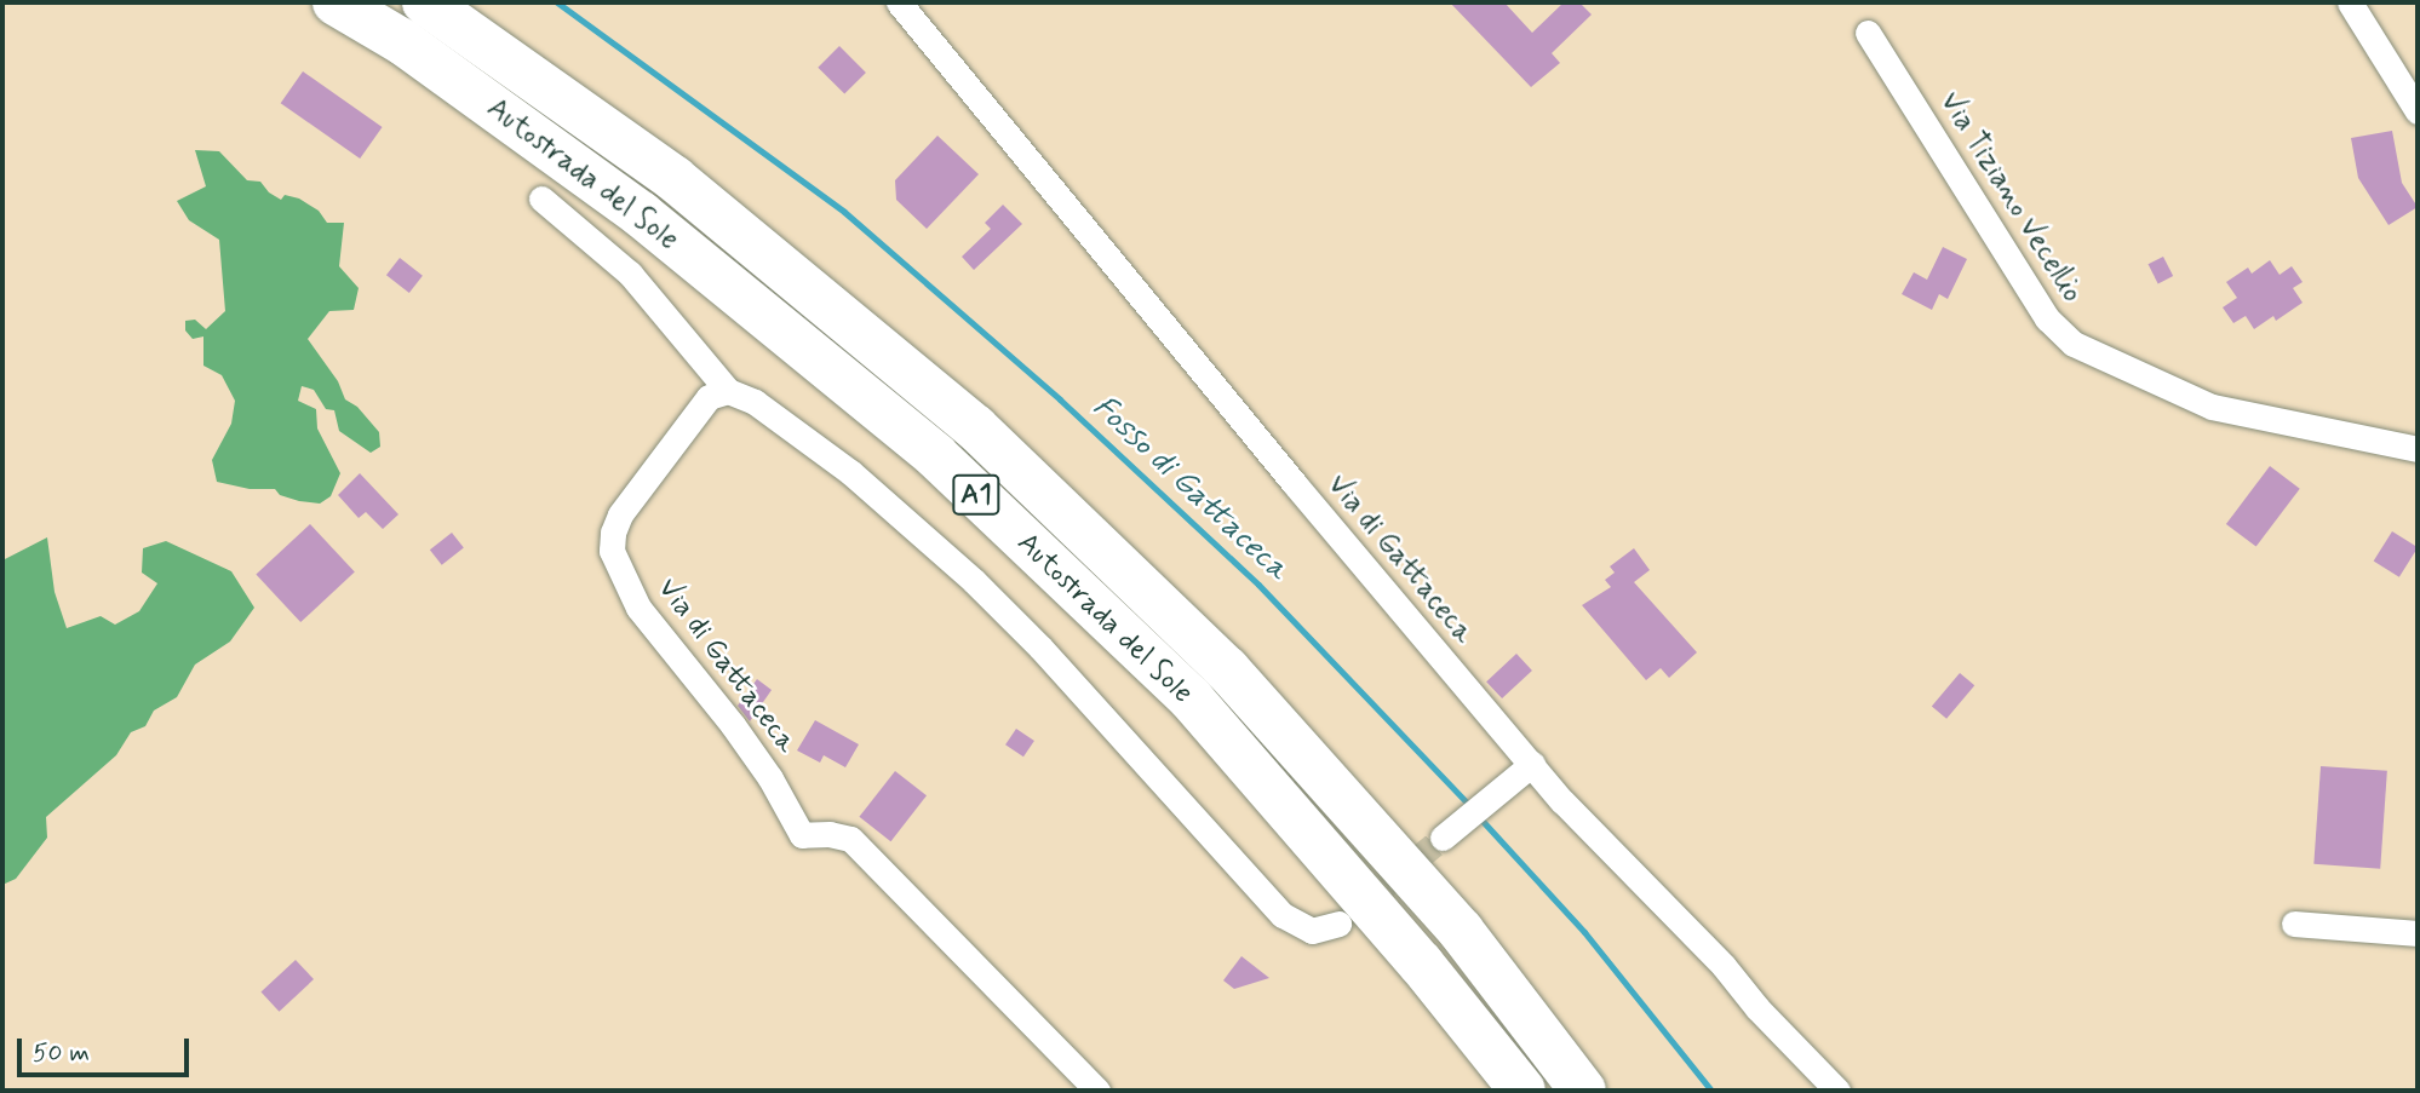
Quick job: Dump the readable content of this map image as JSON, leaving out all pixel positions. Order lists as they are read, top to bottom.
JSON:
{
  "streets": {
    "highway": ["Autostrada del Sole", "A1"],
    "street": ["Via Tiziano Vecellio", "Via di Gattaceca"]
  },
  "water": ["Fosso di Gattaceca"],
  "scale_bar": "50 m"
}
